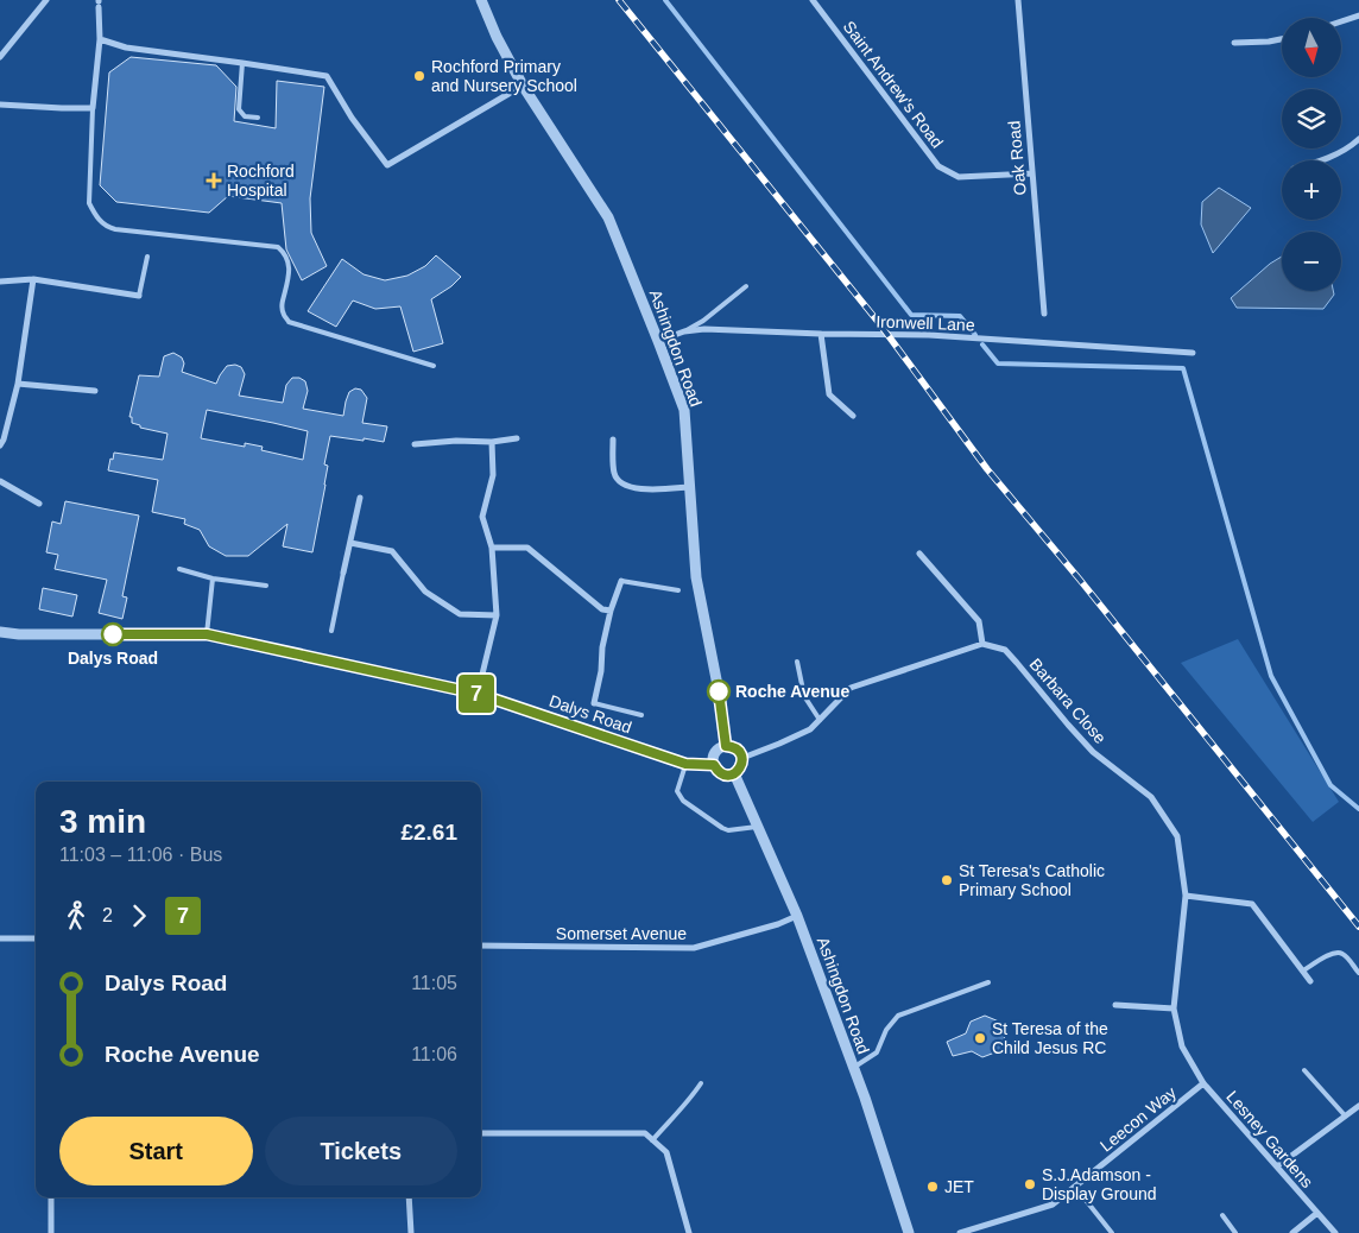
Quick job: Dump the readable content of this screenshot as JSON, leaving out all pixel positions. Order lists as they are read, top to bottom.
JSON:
{
  "streets": {
    "street": [
      "Saint Andrew's Road",
      "Oak Road",
      "Ironwell Lane",
      "Ashingdon Road",
      "Barbara Close",
      "Dalys Road",
      "Somerset Avenue",
      "Leecon Way",
      "Lesney Gardens"
    ]
  },
  "crossings": [
    ["Saint Andrew's Road", "Oak Road"],
    ["Ironwell Lane", "Ashingdon Road"],
    ["Ashingdon Road", "Dalys Road"],
    ["Ashingdon Road", "Somerset Avenue"],
    ["Barbara Close", "Leecon Way"],
    ["Barbara Close", "Lesney Gardens"],
    ["Leecon Way", "Lesney Gardens"]
  ],
  "places": {
    "other": [
      "Rochford Primary and Nursery School",
      "Dalys Road",
      "Roche Avenue",
      "St Teresa's Catholic Primary School",
      "St Teresa of the Child Jesus RC",
      "S.J.Adamson - Display Ground",
      "JET"
    ],
    "health": ["Rochford Hospital"]
  },
  "lines": ["bus line 7"],
  "north": "bottom",
  "page": {
    "on_map": "7",
    "map_buttons": ["+", "−"],
    "heading": ["3 min", "11:03 – 11:06 · Bus", "£2.61"],
    "legs": ["2", "7"],
    "list": [
      {
        "name": "Dalys Road",
        "value": "11:05"
      },
      {
        "name": "Roche Avenue",
        "value": "11:06"
      }
    ],
    "buttons": ["Start", "Tickets"]
  }
}
